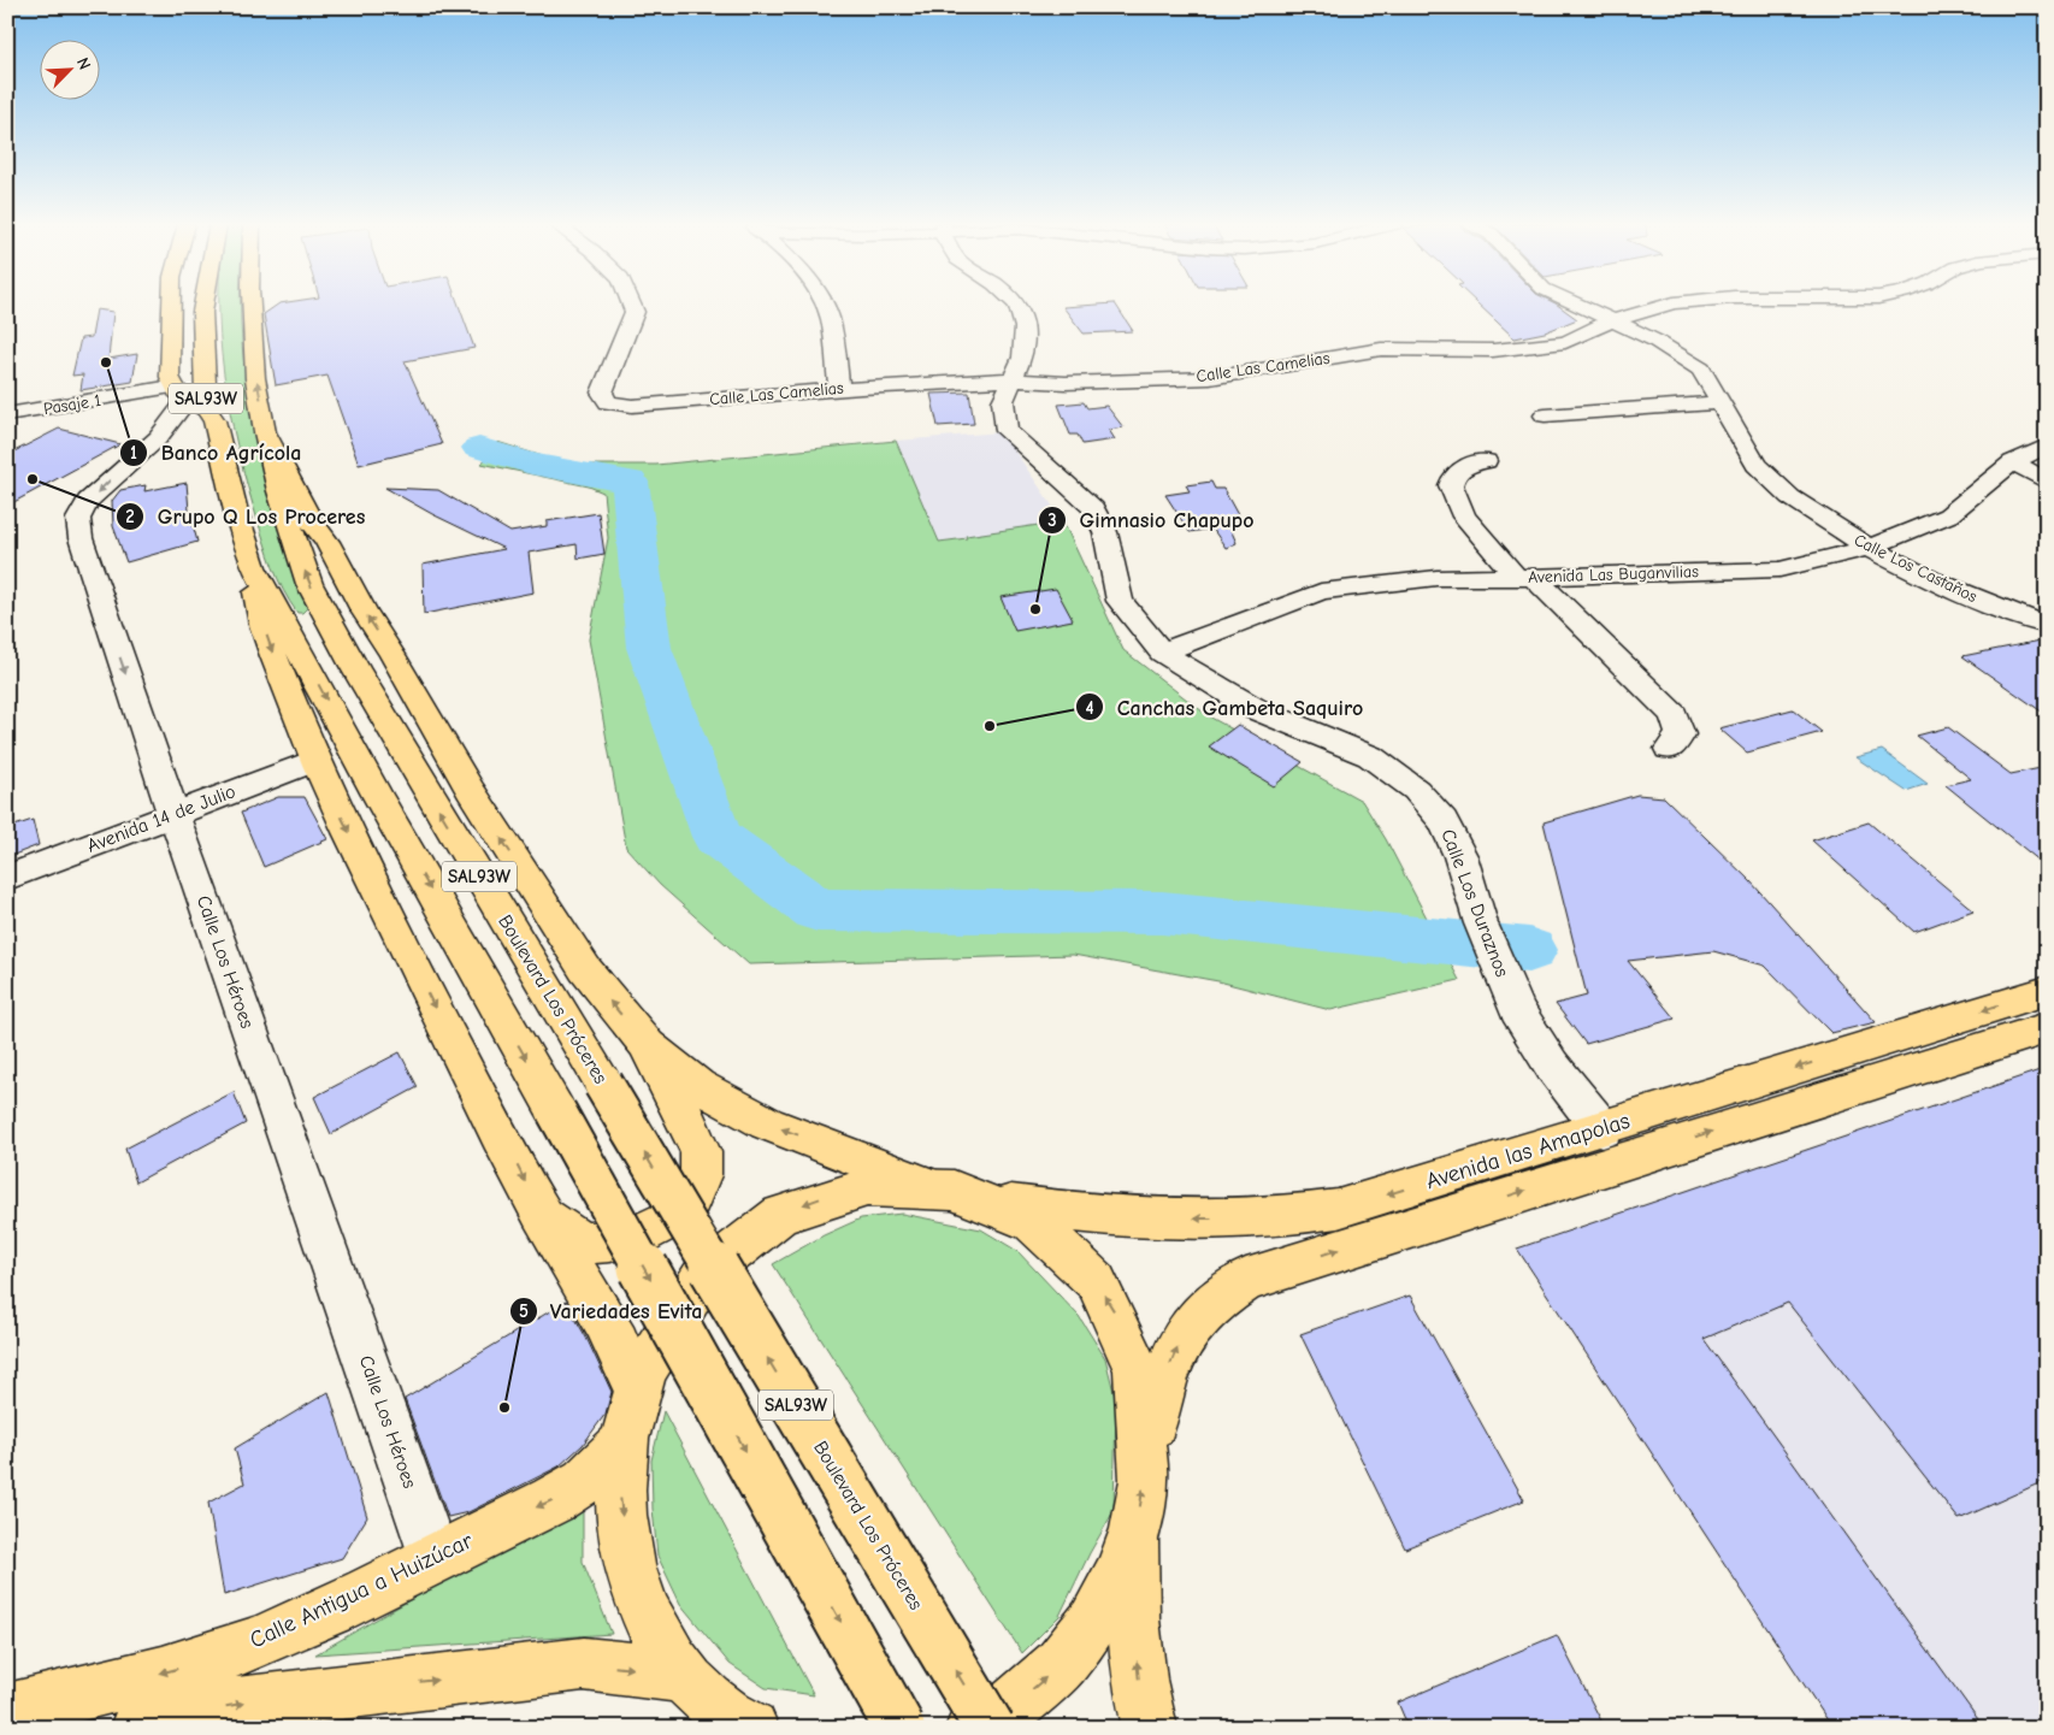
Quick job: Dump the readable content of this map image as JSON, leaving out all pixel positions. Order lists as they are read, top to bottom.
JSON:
{
  "streets": {
    "main road": [
      "SAL93W",
      "Boulevard Los Próceres",
      "Avenida las Amapolas",
      "Calle Antigua a Huizúcar"
    ],
    "street": [
      "Calle Las Camelias",
      "Pasaje 1",
      "Calle Los Castaños",
      "Avenida Las Buganvilias",
      "Avenida 14 de Julio",
      "Calle Los Duraznos",
      "Calle Los Héroes"
    ]
  },
  "crossings": [
    ["Calle Las Camelias", "Calle Los Castaños"],
    ["Calle Las Camelias", "Calle Los Duraznos"],
    ["SAL93W", "Pasaje 1"],
    ["SAL93W", "Calle Los Héroes"],
    ["Pasaje 1", "Calle Los Héroes"],
    ["Calle Los Castaños", "Avenida Las Buganvilias"],
    ["Avenida Las Buganvilias", "Calle Los Duraznos"],
    ["Avenida 14 de Julio", "Calle Los Héroes"],
    ["Calle Los Duraznos", "Avenida las Amapolas"],
    ["Calle Los Héroes", "Calle Antigua a Huizúcar"]
  ],
  "places": [
    "Banco Agrícola",
    "Grupo Q Los Proceres",
    "Gimnasio Chapupo",
    "Canchas Gambeta Saquiro",
    "Variedades Evita"
  ],
  "north": "top right"
}
